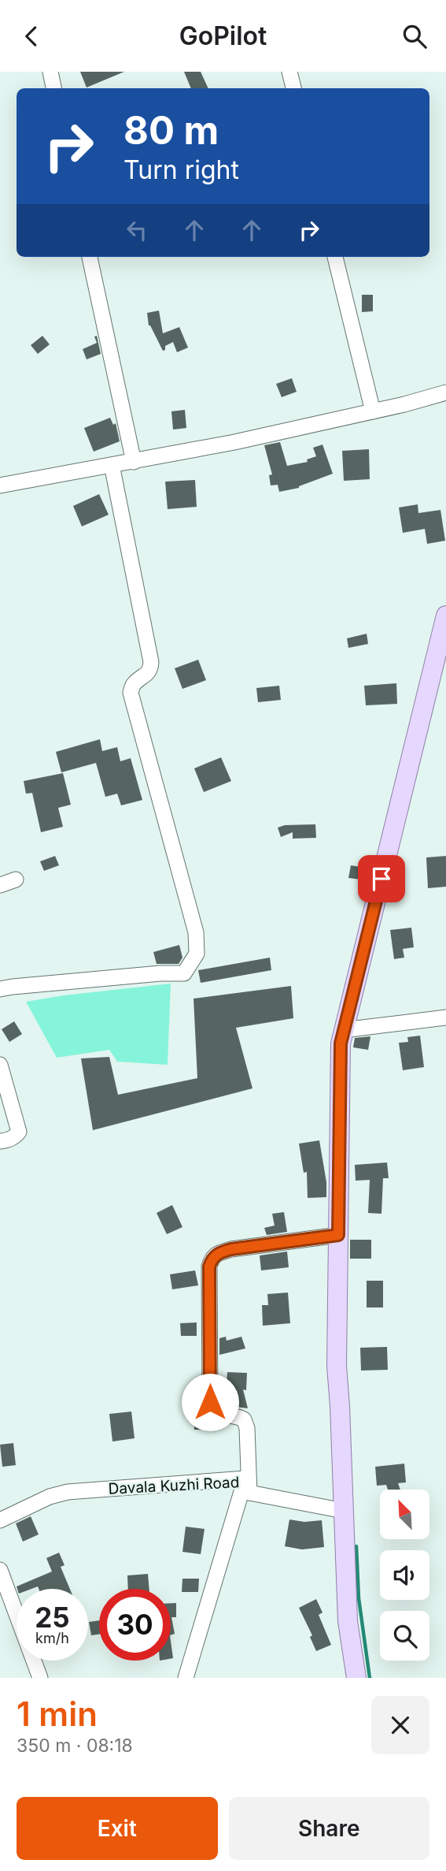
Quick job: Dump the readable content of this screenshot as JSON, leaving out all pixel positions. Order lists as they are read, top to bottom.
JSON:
{
  "streets": {
    "street": ["Davala Kuzhi Road"]
  },
  "north": "top left",
  "page": {
    "header": "GoPilot",
    "turn": ["80 m", "Turn right"],
    "speed": "25 km/h",
    "limit": "30",
    "heading": ["1 min", "350 m · 08:18"],
    "buttons": ["Exit", "Share"]
  }
}
